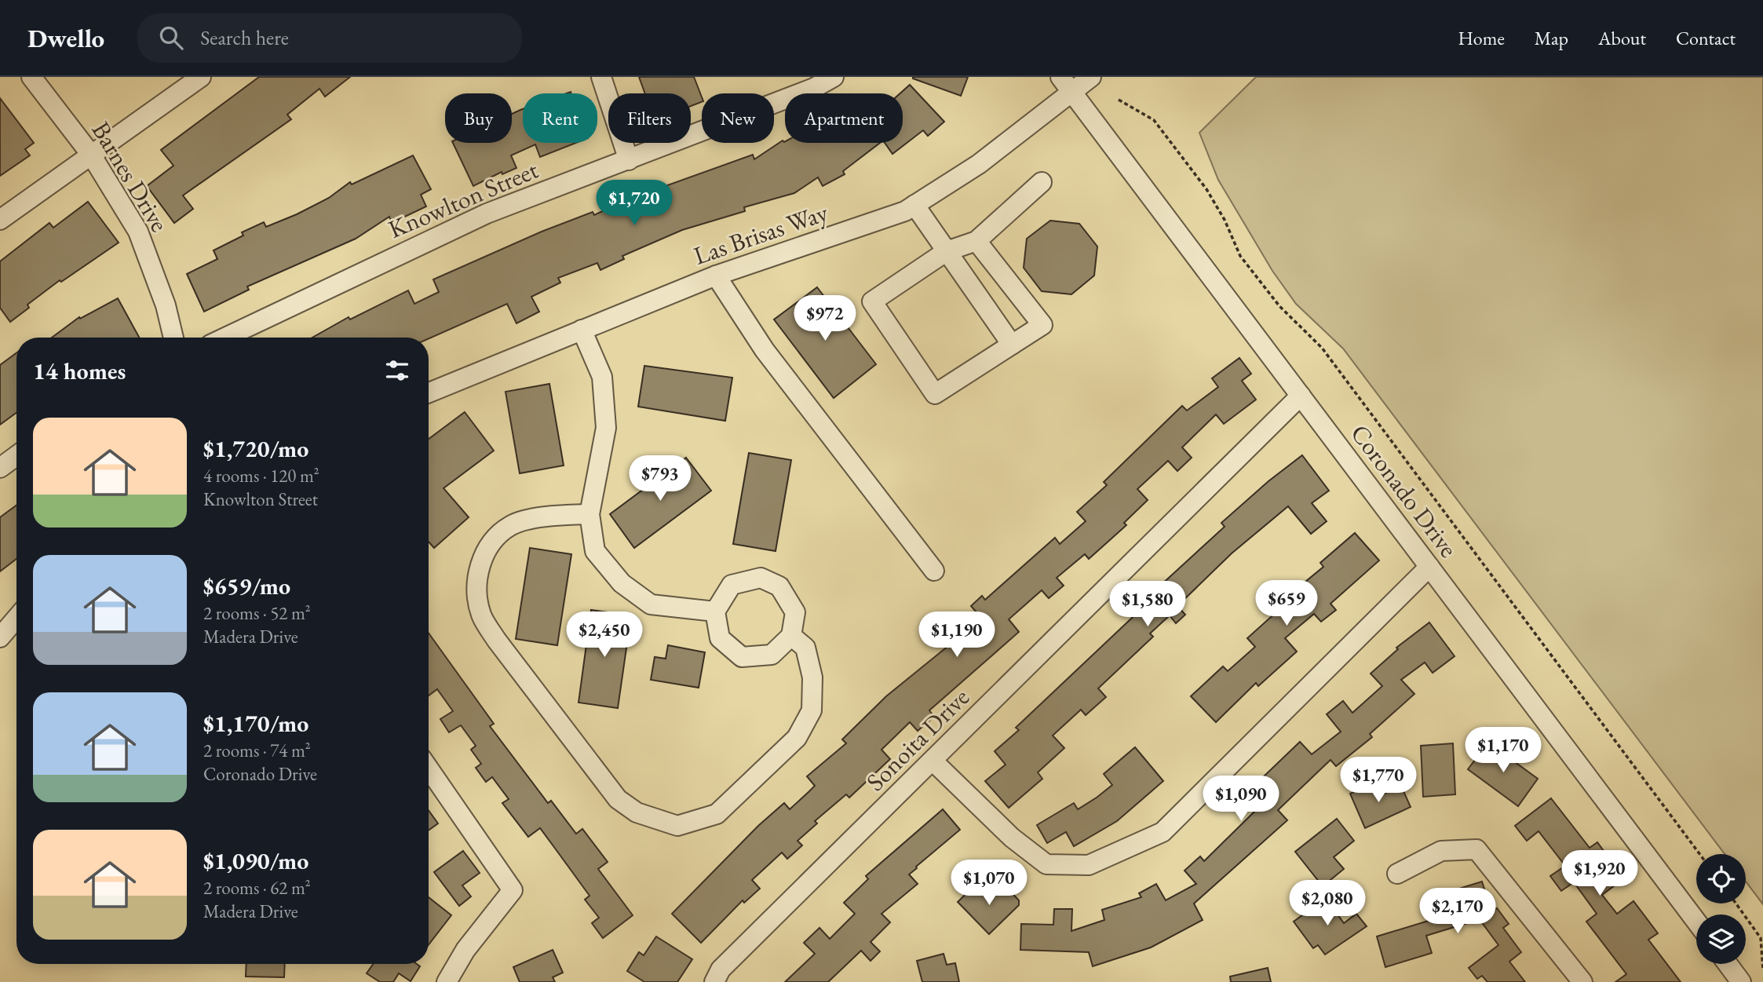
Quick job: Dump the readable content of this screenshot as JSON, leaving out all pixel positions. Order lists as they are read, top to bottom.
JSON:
{
  "streets": {
    "street": [
      "Barnes Drive",
      "Knowlton Street",
      "Las Brisas Way",
      "Coronado Drive",
      "Sonoita Drive"
    ]
  },
  "crossings": [
    ["Las Brisas Way", "Coronado Drive"],
    ["Coronado Drive", "Sonoita Drive"]
  ],
  "page": {
    "header": "Dwello",
    "search": "Search here",
    "nav": [
      "Home",
      "Map",
      "About",
      "Contact"
    ],
    "chip": [
      "Buy",
      "Rent",
      "Filters",
      "New",
      "Apartment"
    ],
    "price": [
      "$1,720",
      "$972",
      "$793",
      "$659",
      "$1,580",
      "$2,450",
      "$1,190",
      "$1,170",
      "$1,770",
      "$1,090",
      "$1,920",
      "$1,070",
      "$2,080",
      "$2,170"
    ],
    "heading": "14 homes",
    "list": [
      {
        "name": "$1,720/mo",
        "note": "4 rooms · 120 m² · Knowlton Street"
      },
      {
        "name": "$659/mo",
        "note": "2 rooms · 52 m² · Madera Drive"
      },
      {
        "name": "$1,170/mo",
        "note": "2 rooms · 74 m² · Coronado Drive"
      },
      {
        "name": "$1,090/mo",
        "note": "2 rooms · 62 m² · Madera Drive"
      }
    ]
  }
}
